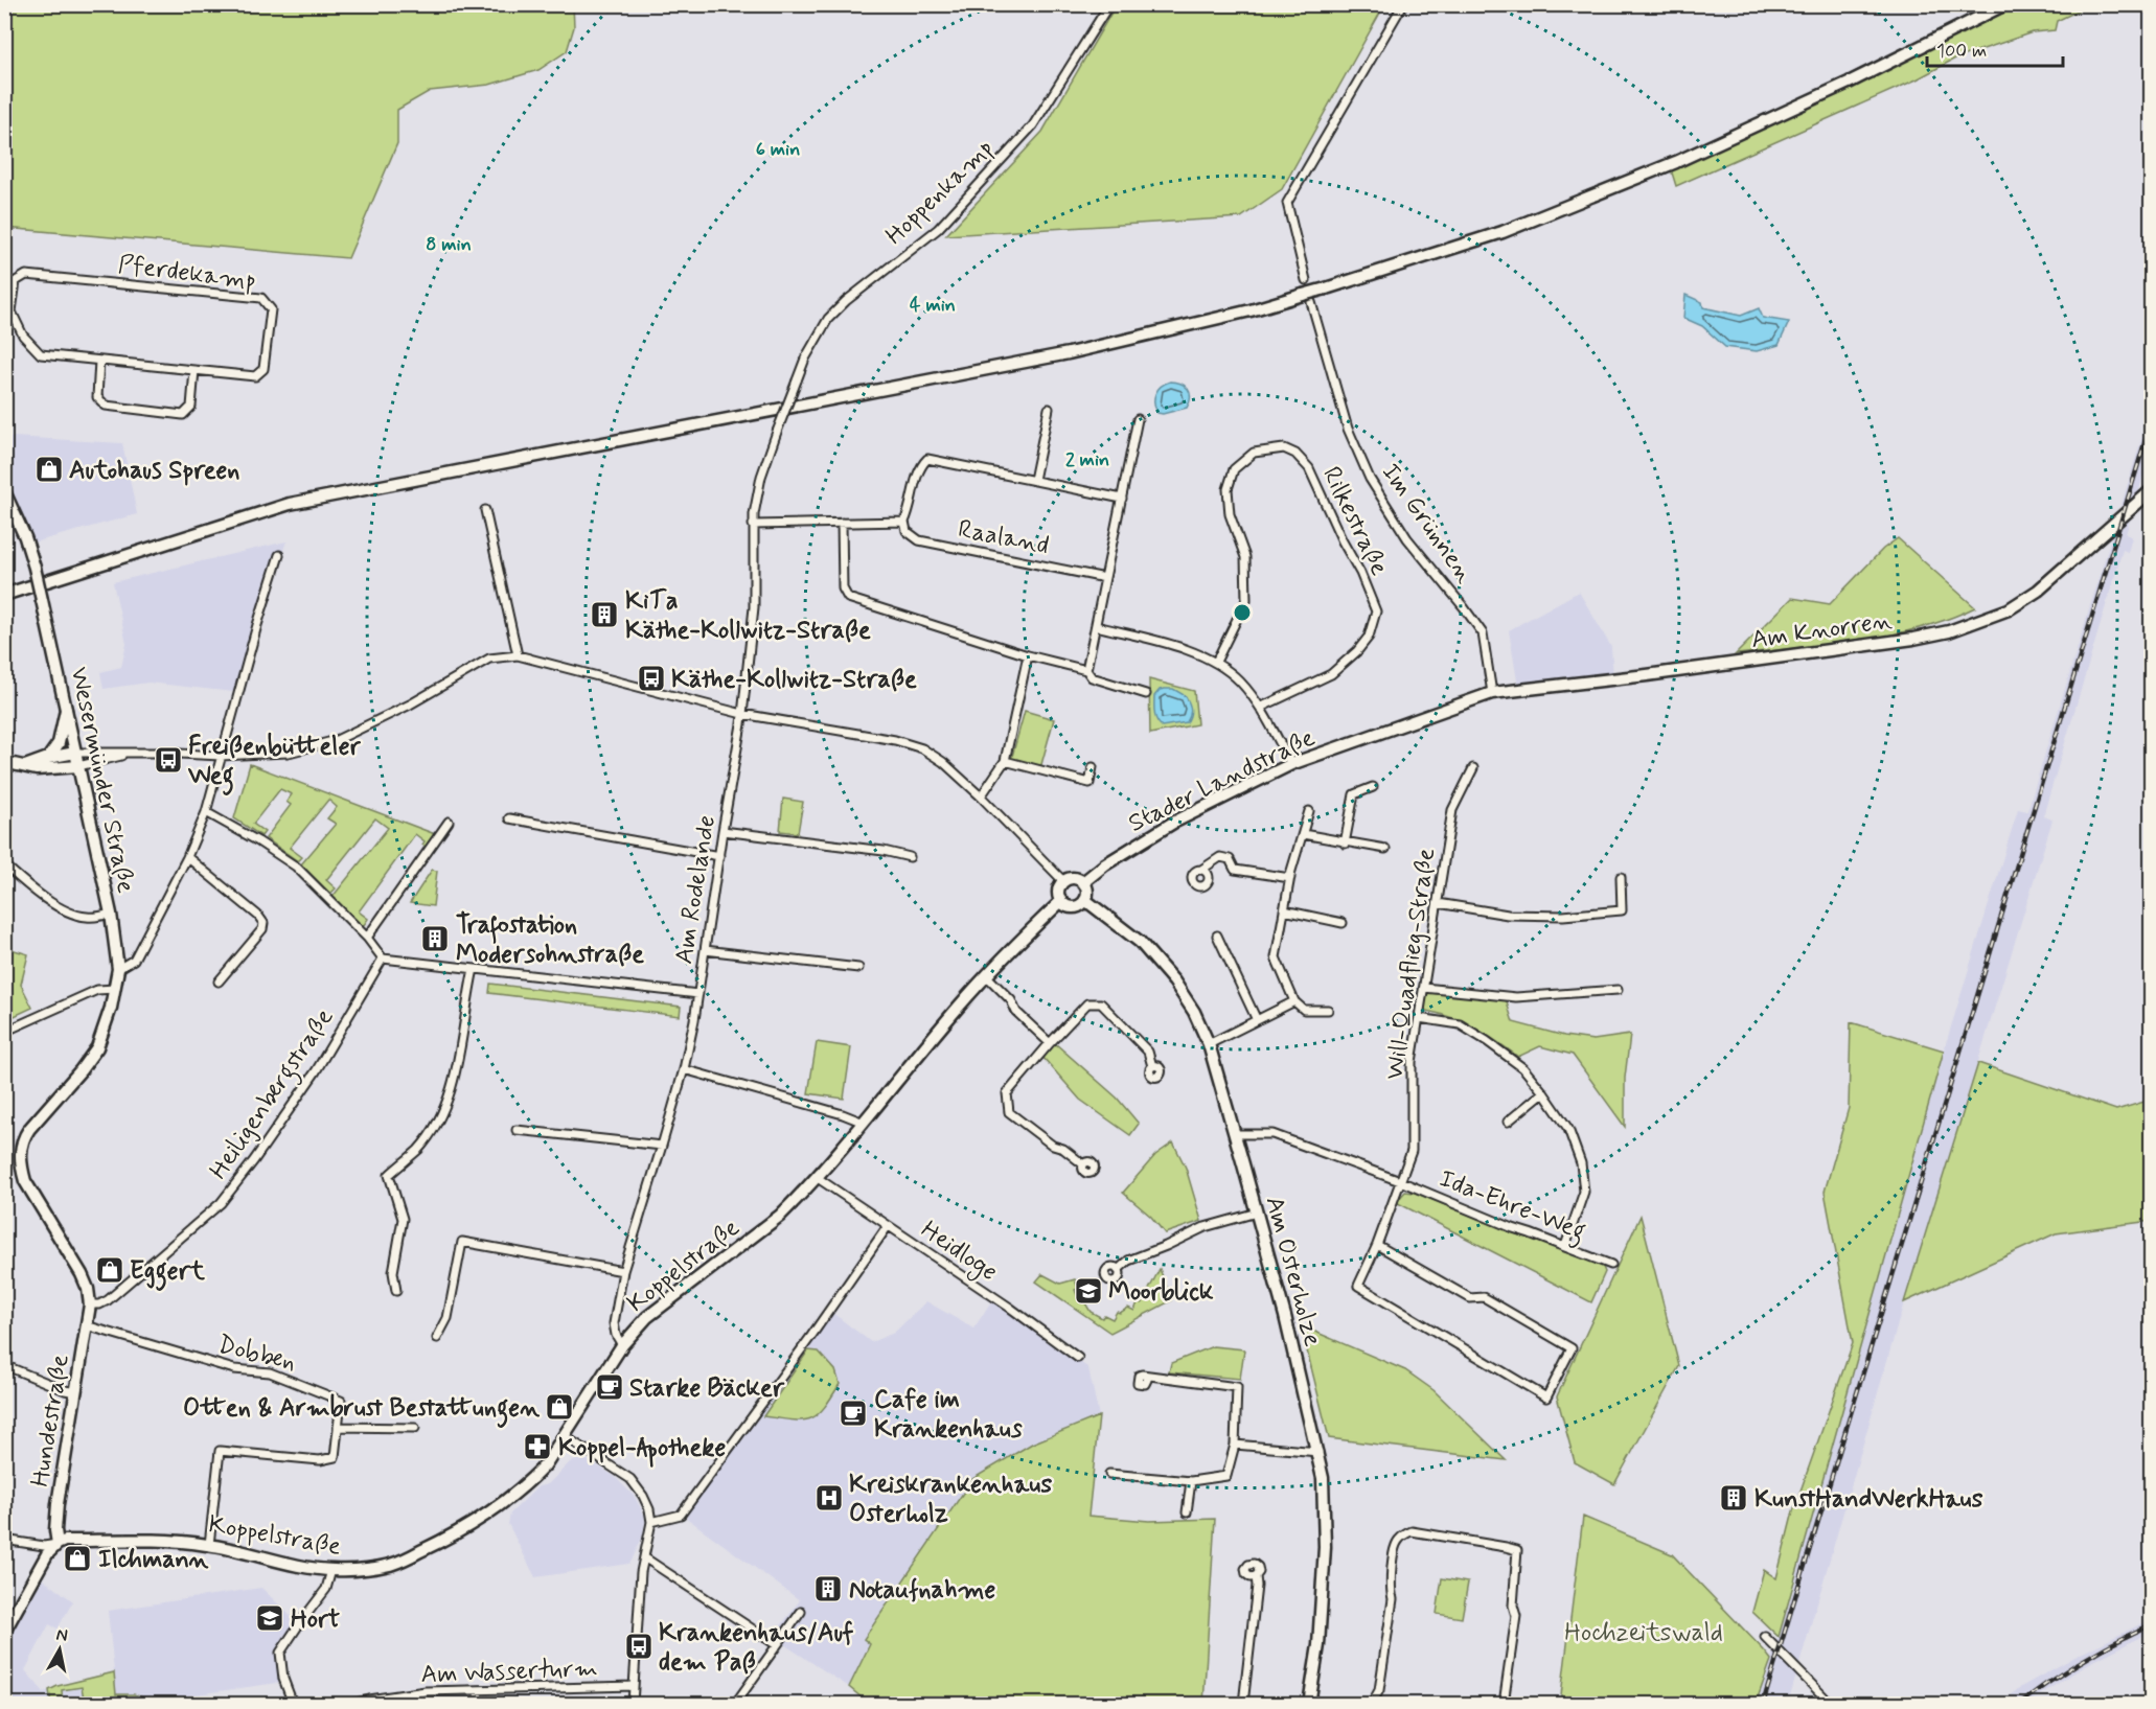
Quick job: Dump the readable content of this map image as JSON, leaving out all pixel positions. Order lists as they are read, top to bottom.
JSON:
{
  "streets": {
    "street": [
      "Hoppenkamp",
      "Pferdekamp",
      "Rilkestraße",
      "Im Grünnen",
      "Raaland",
      "Am Knorren",
      "Wesermünder Straße",
      "Stader Landstraße",
      "Am Rodelande",
      "Will-Quadflieg-Straße",
      "Heiligenbergstraße",
      "Ida-Ehre-Weg",
      "Heidloge",
      "Koppelstraße",
      "Am Osterholze",
      "Dobben",
      "Hundestraße",
      "Am Wasserturm"
    ]
  },
  "crossings": [
    ["Hoppenkamp", "Am Rodelande"],
    ["Im Grünnen", "Am Knorren"],
    ["Im Grünnen", "Stader Landstraße"],
    ["Am Knorren", "Stader Landstraße"],
    ["Wesermünder Straße", "Heiligenbergstraße"],
    ["Wesermünder Straße", "Hundestraße"],
    ["Stader Landstraße", "Am Osterholze"],
    ["Am Rodelande", "Koppelstraße"],
    ["Will-Quadflieg-Straße", "Ida-Ehre-Weg"],
    ["Heiligenbergstraße", "Hundestraße"],
    ["Heidloge", "Koppelstraße"],
    ["Koppelstraße", "Dobben"],
    ["Koppelstraße", "Hundestraße"],
    ["Dobben", "Hundestraße"]
  ],
  "parks": ["Hochzeitswald"],
  "places": {
    "shop": [
      "Autohaus Spreen",
      "Eggert",
      "Otten & Armbrust Bestattungen",
      "Ilchmann"
    ],
    "building": [
      "KiTa Käthe-Kollwitz-Straße",
      "Trafostation Modersohnstraße",
      "KunstHandWerkHaus",
      "Notaufnahme"
    ],
    "bus stop": ["Käthe-Kollwitz-Straße", "Freißenbütteler Weg", "Krankenhaus/Auf dem Paß"],
    "school or university": ["Moorblick", "Hort"],
    "cafe": ["Starke Bäcker", "Cafe im Krankenhaus"],
    "pharmacy": ["Koppel-Apotheke"],
    "hospital": ["Kreiskrankenhaus Osterholz"]
  },
  "scale_bar": "100 m",
  "north": "top",
  "rings": [
    "6 min",
    "8 min",
    "4 min",
    "2 min"
  ]
}
